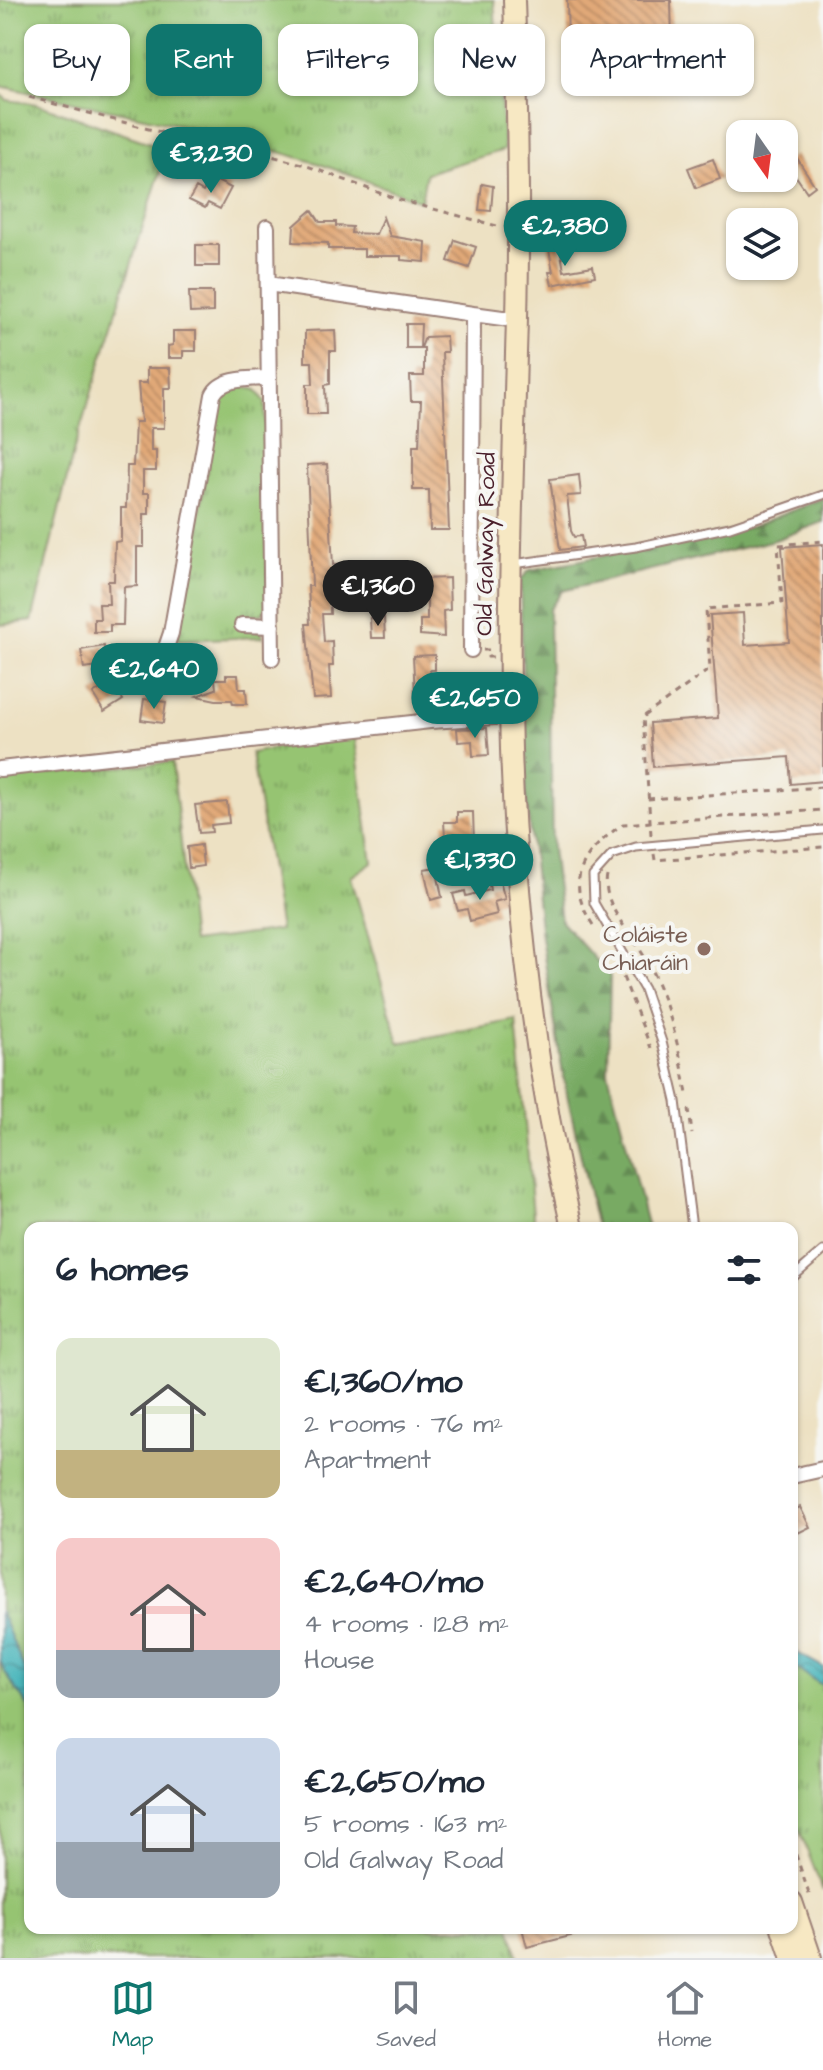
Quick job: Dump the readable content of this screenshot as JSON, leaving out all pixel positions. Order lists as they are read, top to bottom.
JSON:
{
  "streets": {
    "main road": ["Old Galway Road"]
  },
  "places": ["Coláiste Chiaráin"],
  "north": "bottom",
  "page": {
    "chip": [
      "Buy",
      "Rent",
      "Filters",
      "New",
      "Apartment"
    ],
    "price": [
      "€3,230",
      "€2,380",
      "€1,360",
      "€2,640",
      "€2,650",
      "€1,330"
    ],
    "heading": "6 homes",
    "list": [
      {
        "name": "€1,360/mo",
        "note": "2 rooms · 76 m² · Apartment"
      },
      {
        "name": "€2,640/mo",
        "note": "4 rooms · 128 m² · House"
      },
      {
        "name": "€2,650/mo",
        "note": "5 rooms · 163 m² · Old Galway Road"
      }
    ],
    "tabs": ["Map", "Saved", "Home"]
  }
}
